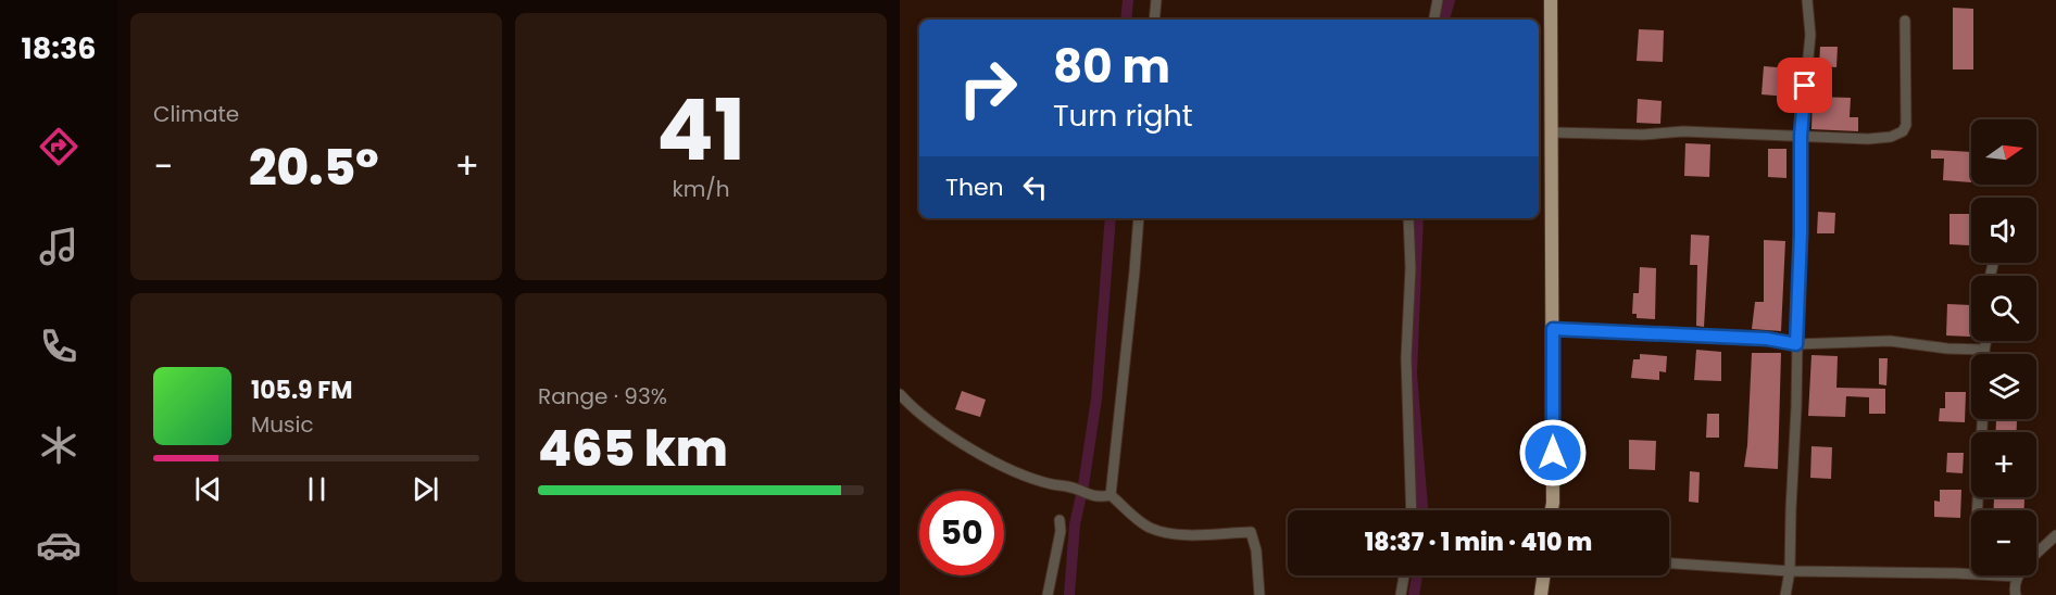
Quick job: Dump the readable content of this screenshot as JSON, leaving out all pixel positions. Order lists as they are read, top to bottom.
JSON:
{
  "north": "right",
  "page": {
    "tabs": "18:36",
    "tile": [
      "Climate",
      ["41", "km/h"],
      ["Range · 93%", "465 km"]
    ],
    "turn": ["80 m", "Turn right"],
    "map_buttons": ["+", "−"],
    "heat": ["−", "20.5°", "+"],
    "then": "Then",
    "song": ["105.9 FM", "Music"],
    "limit": "50",
    "trip": "18:37 · 1 min · 410 m"
  }
}
